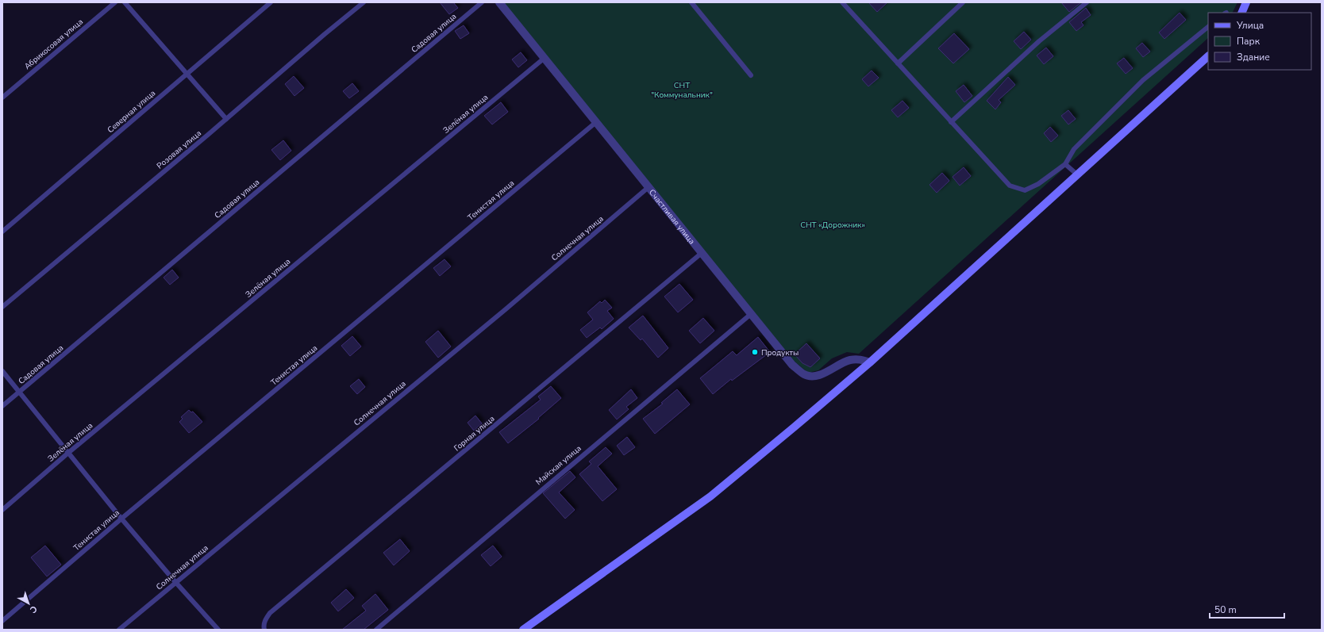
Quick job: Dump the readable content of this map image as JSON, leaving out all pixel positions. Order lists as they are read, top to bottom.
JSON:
{
  "streets": {
    "street": ["Счастливая улица"],
    "lane": [
      "Садовая улица",
      "Абрикосовая улица",
      "Северная улица",
      "Зелёная улица",
      "Розовая улица",
      "Тенистая улица",
      "Солнечная улица",
      "Горная улица",
      "Майская улица"
    ]
  },
  "crossings": [
    ["Зелёная улица", "Счастливая улица"],
    ["Тенистая улица", "Счастливая улица"],
    ["Счастливая улица", "Солнечная улица"],
    ["Счастливая улица", "Горная улица"],
    ["Счастливая улица", "Майская улица"]
  ],
  "parks": ["СНТ \"Коммунальник\"", "СНТ «Дорожник»"],
  "places": ["Продукты"],
  "legend": ["Улица", "Парк", "Здание"],
  "scale_bar": "50 m",
  "north": "bottom right"
}
